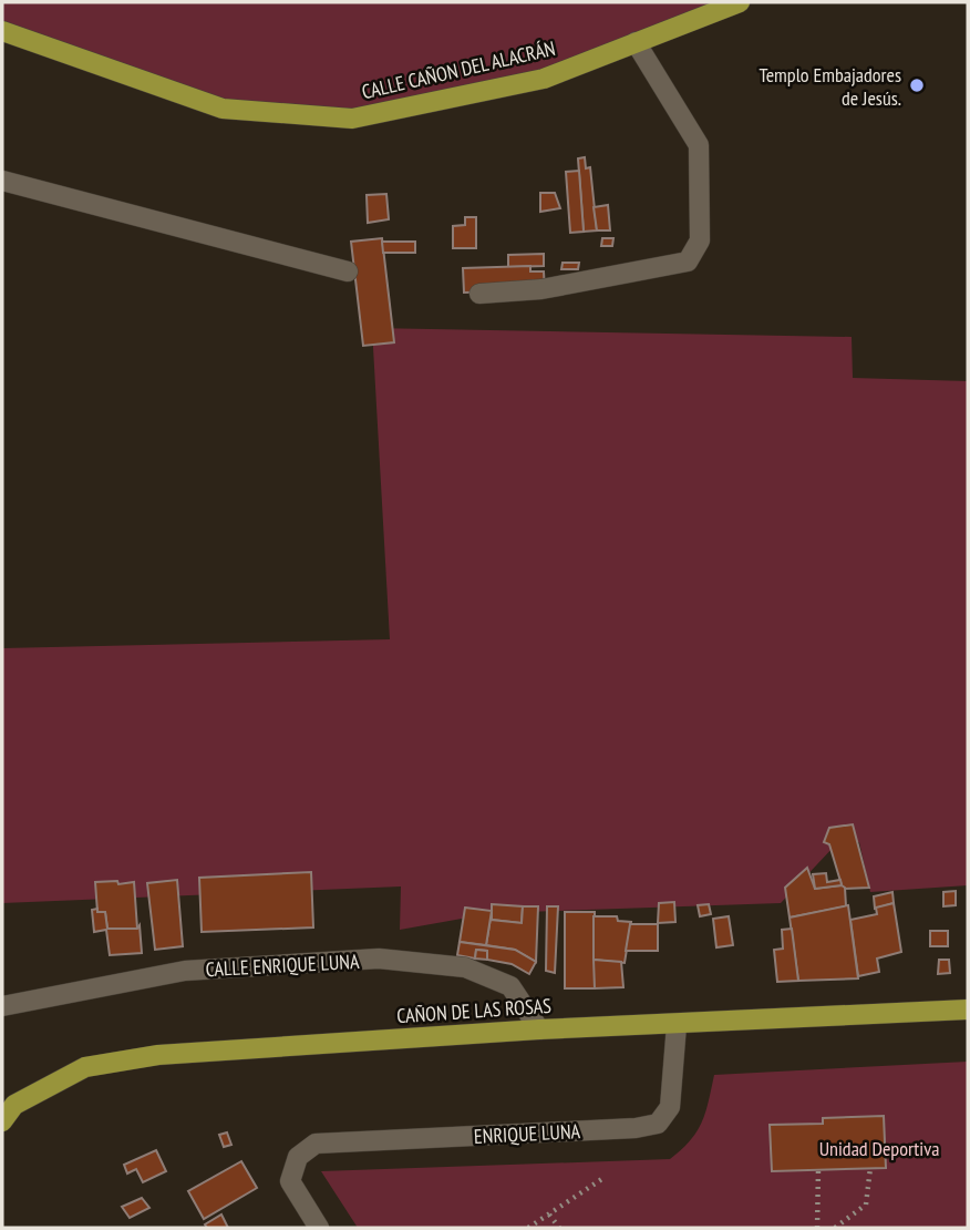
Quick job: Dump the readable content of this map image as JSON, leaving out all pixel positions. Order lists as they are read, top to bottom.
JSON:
{
  "streets": {
    "main road": ["CALLE CAÑON DEL ALACRÁN", "CAÑON DE LAS ROSAS"],
    "street": ["CALLE ENRIQUE LUNA", "ENRIQUE LUNA"]
  },
  "crossings": [
    ["CALLE ENRIQUE LUNA", "CAÑON DE LAS ROSAS"],
    ["CAÑON DE LAS ROSAS", "ENRIQUE LUNA"]
  ],
  "parks": ["Unidad Deportiva"],
  "places": ["Templo Embajadores de Jesús."]
}
